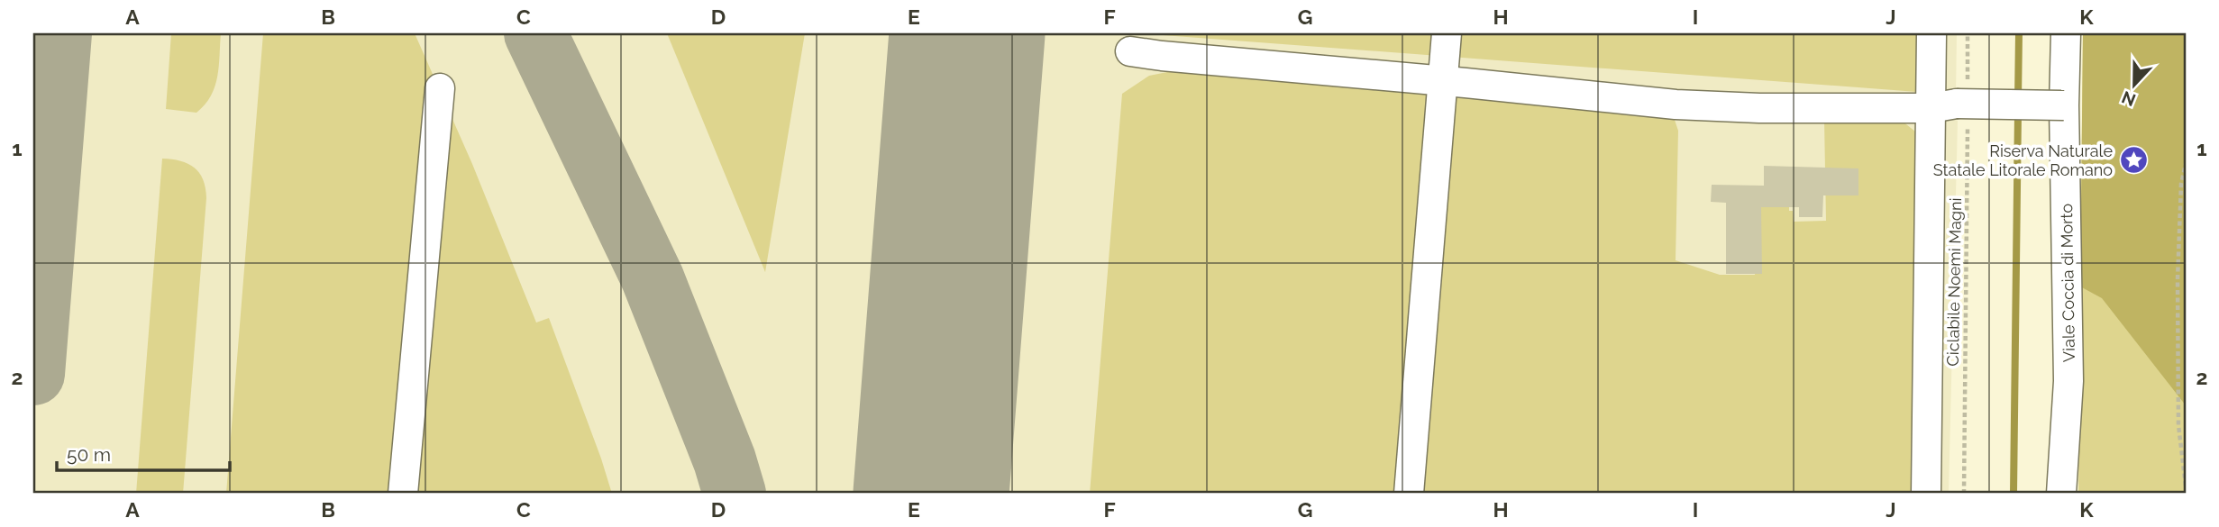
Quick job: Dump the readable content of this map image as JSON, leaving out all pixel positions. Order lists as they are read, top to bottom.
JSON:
{
  "streets": {
    "street": ["Viale Coccia di Morto"],
    "path": ["Ciclabile Noemi Magni"]
  },
  "places": {
    "place": ["Riserva Naturale Statale Litorale Romano"]
  },
  "scale_bar": "50 m",
  "north": "bottom",
  "grid": {
    "columns": [
      "A",
      "B",
      "C",
      "D",
      "E",
      "F",
      "G",
      "H",
      "I",
      "J",
      "K"
    ],
    "rows": ["1", "2"]
  }
}
